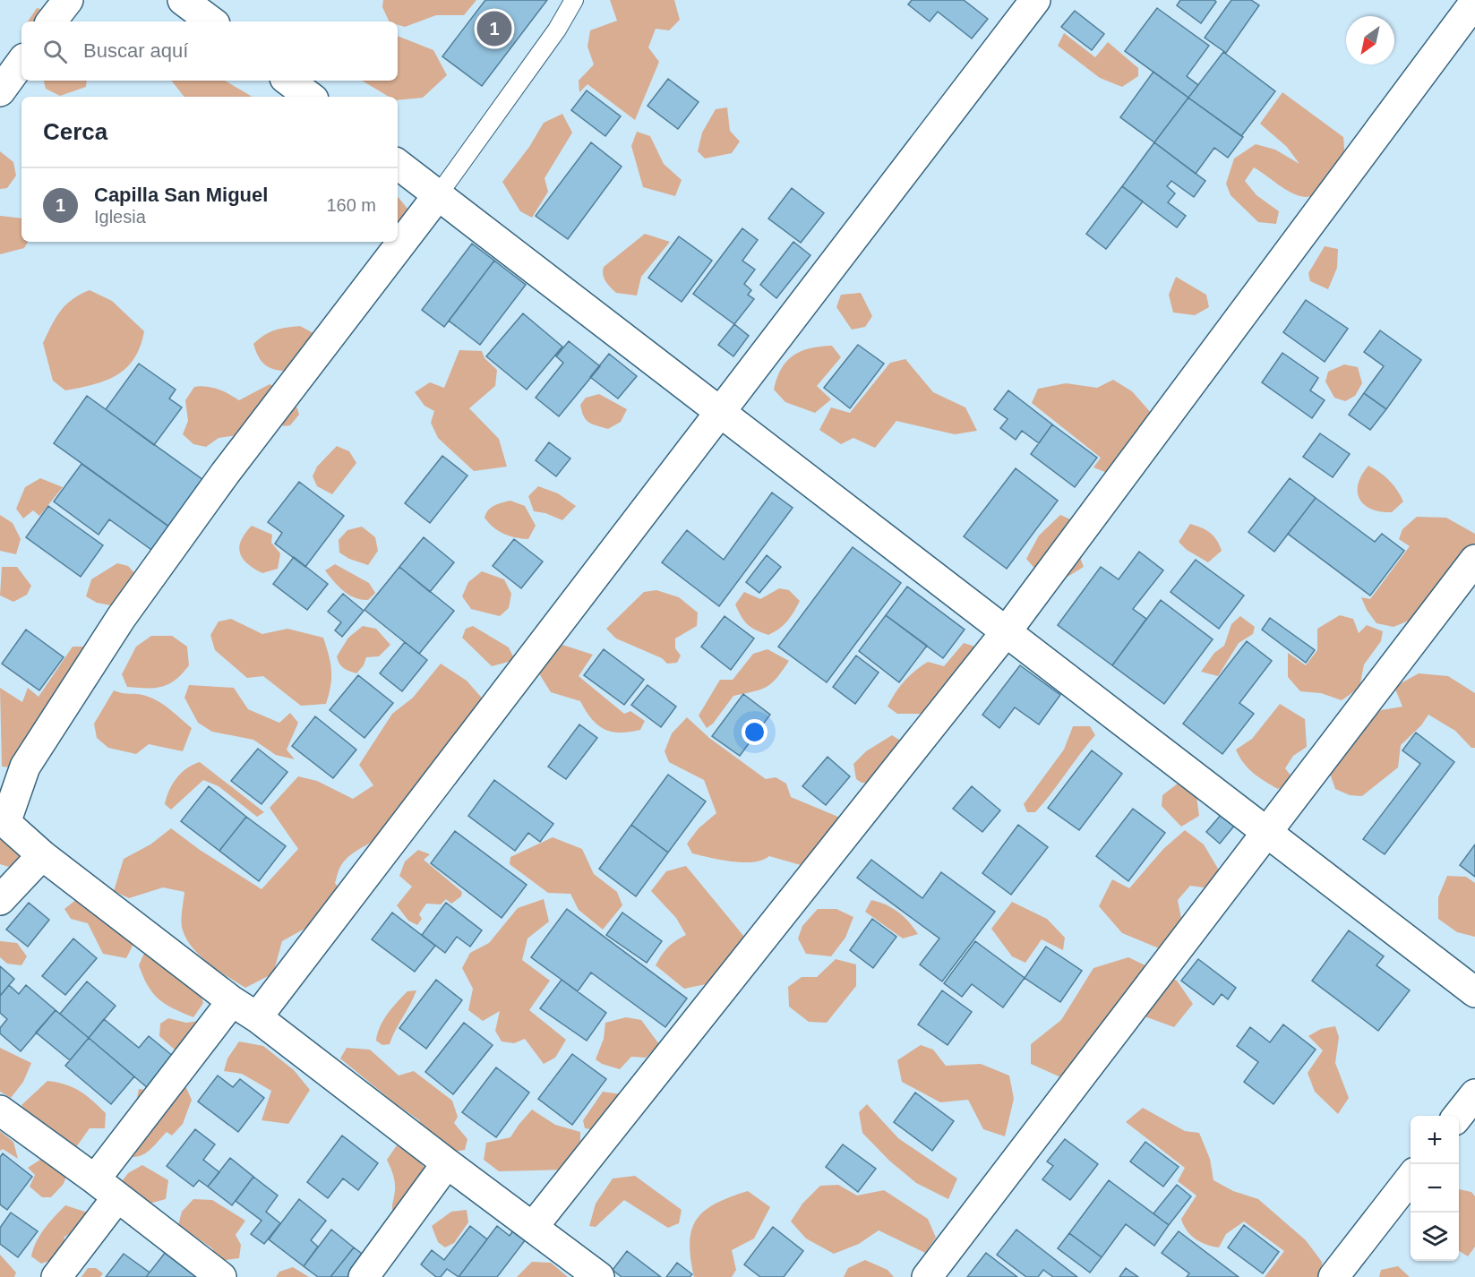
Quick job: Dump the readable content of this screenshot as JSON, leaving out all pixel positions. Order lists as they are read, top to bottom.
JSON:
{
  "north": "bottom left",
  "page": {
    "pins": "1",
    "search": "Buscar aquí",
    "heading": "Cerca",
    "list": [
      {
        "mark": "1",
        "name": "Capilla San Miguel",
        "note": "Iglesia",
        "value": "160 m"
      }
    ],
    "map_buttons": ["+", "−"]
  }
}
